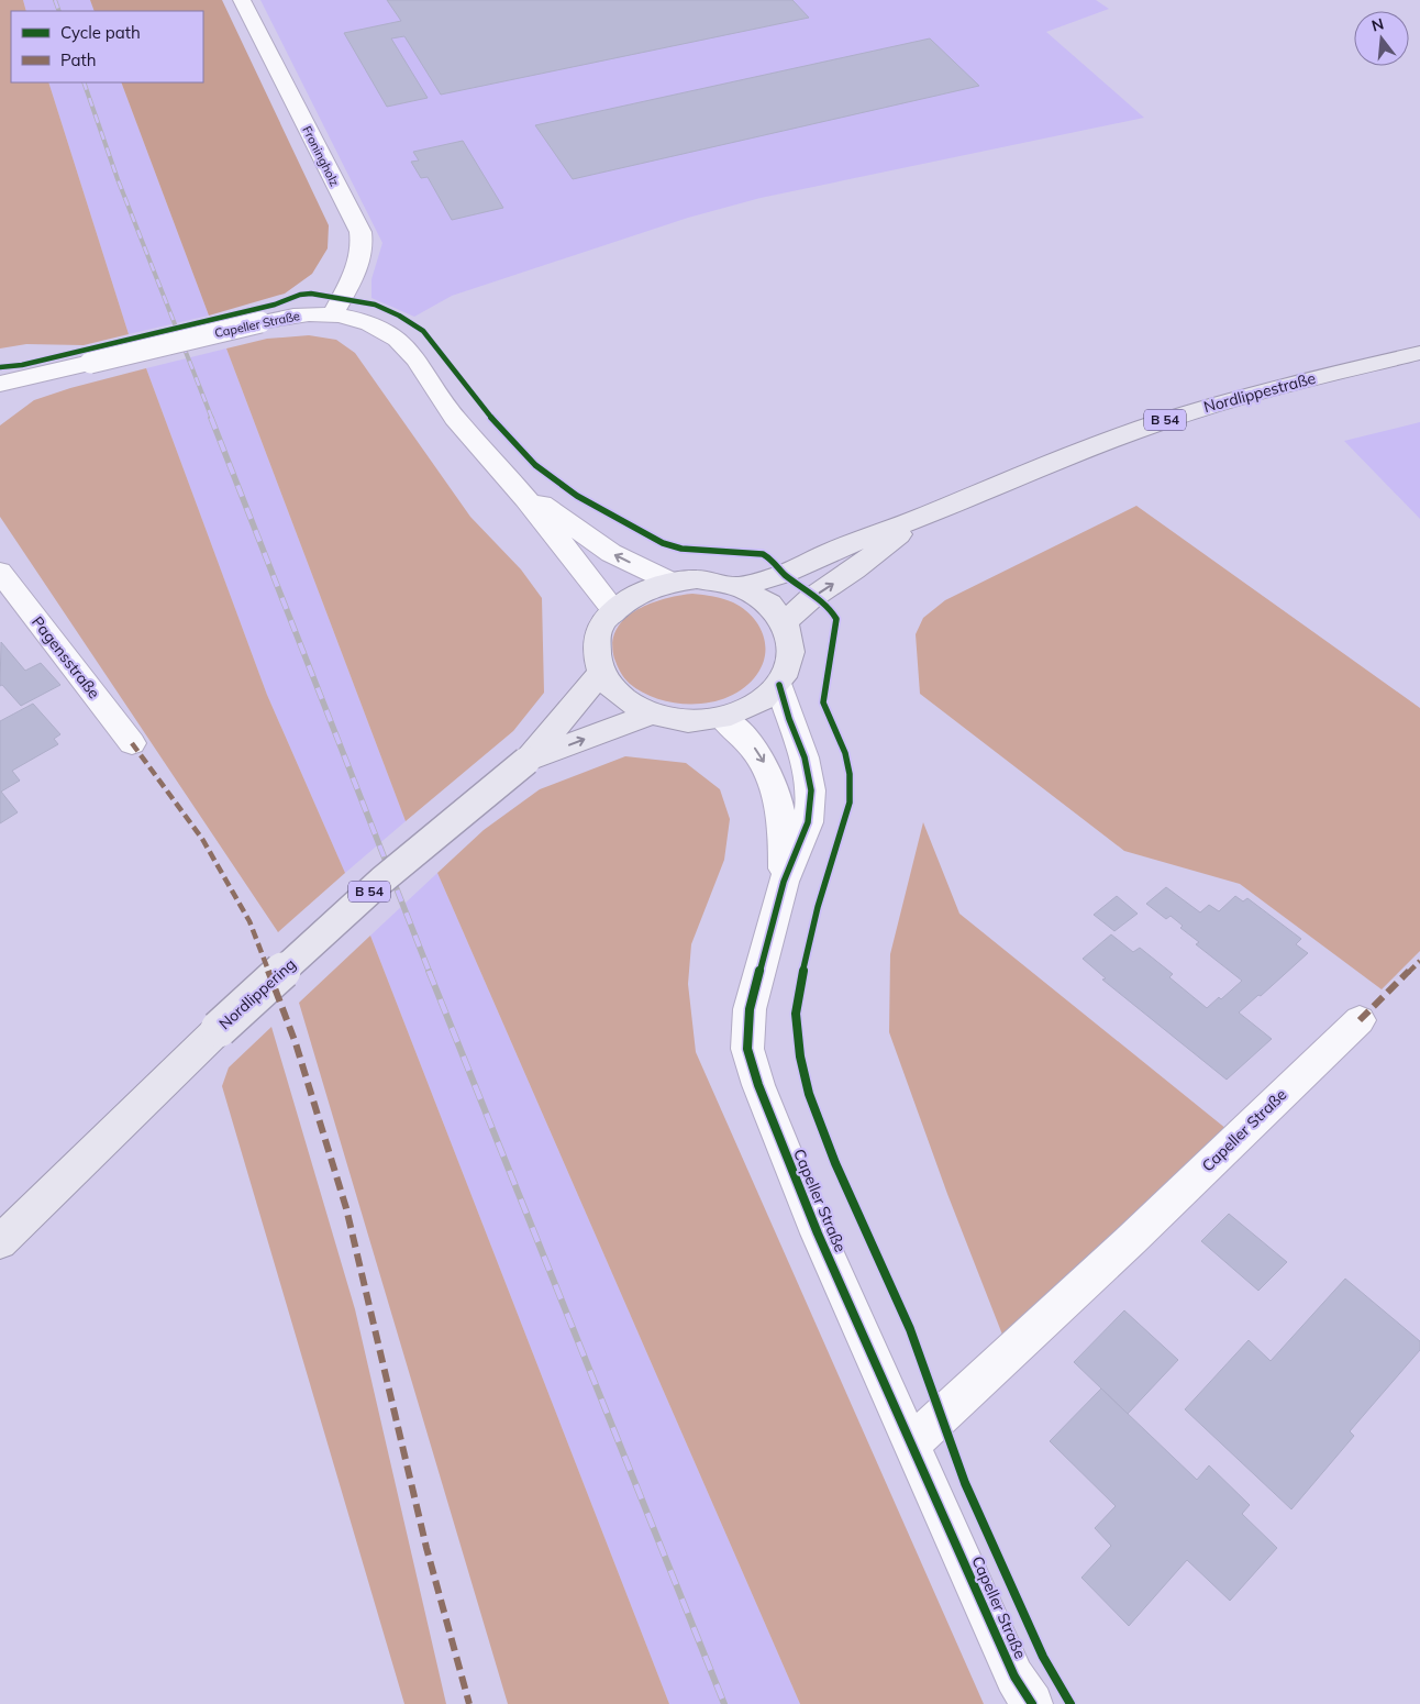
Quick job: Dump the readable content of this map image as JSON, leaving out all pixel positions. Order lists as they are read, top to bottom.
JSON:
{
  "streets": {
    "main road": ["Nordlippestraße", "B 54", "Nordlippering"],
    "street": ["Froningholz", "Capeller Straße", "Pagensstraße"]
  },
  "crossings": [
    ["Froningholz", "Capeller Straße"],
    ["Capeller Straße", "Nordlippestraße"],
    ["Capeller Straße", "Nordlippering"],
    ["Nordlippestraße", "Nordlippering"]
  ],
  "legend": ["Cycle path", "Path"],
  "north": "top"
}
